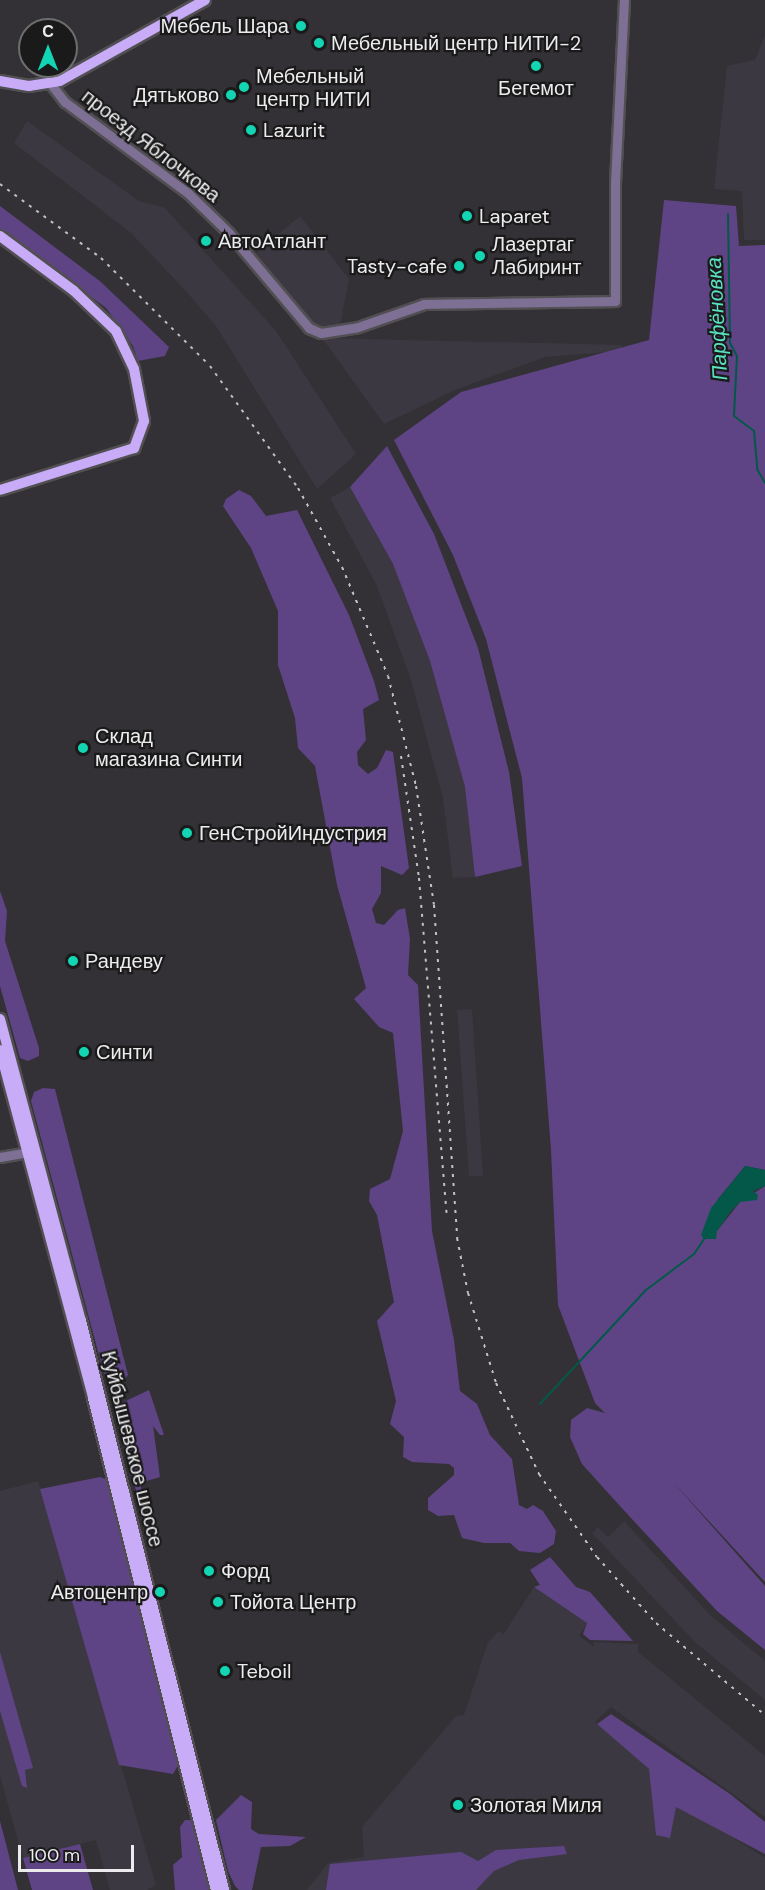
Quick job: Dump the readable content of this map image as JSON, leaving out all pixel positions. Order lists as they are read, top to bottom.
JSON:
{
  "streets": {
    "main road": ["проезд Яблочкова", "Куйбышевское шоссе"]
  },
  "water": ["Парфёновка"],
  "places": [
    "Мебель Шара",
    "Мебельный центр НИТИ-2",
    "Бегемот",
    "Мебельный центр НИТИ",
    "Дятьково",
    "Lazurit",
    "Laparet",
    "АвтоАтлант",
    "Лазертаг Лабиринт",
    "Tasty-cafe",
    "Склад магазина Синти",
    "ГенСтройИндустрия",
    "Рандеву",
    "Синти",
    "Форд",
    "Автоцентр",
    "Тойота Центр",
    "Teboil",
    "Золотая Миля"
  ],
  "scale_bar": "100 m",
  "north": "top"
}
